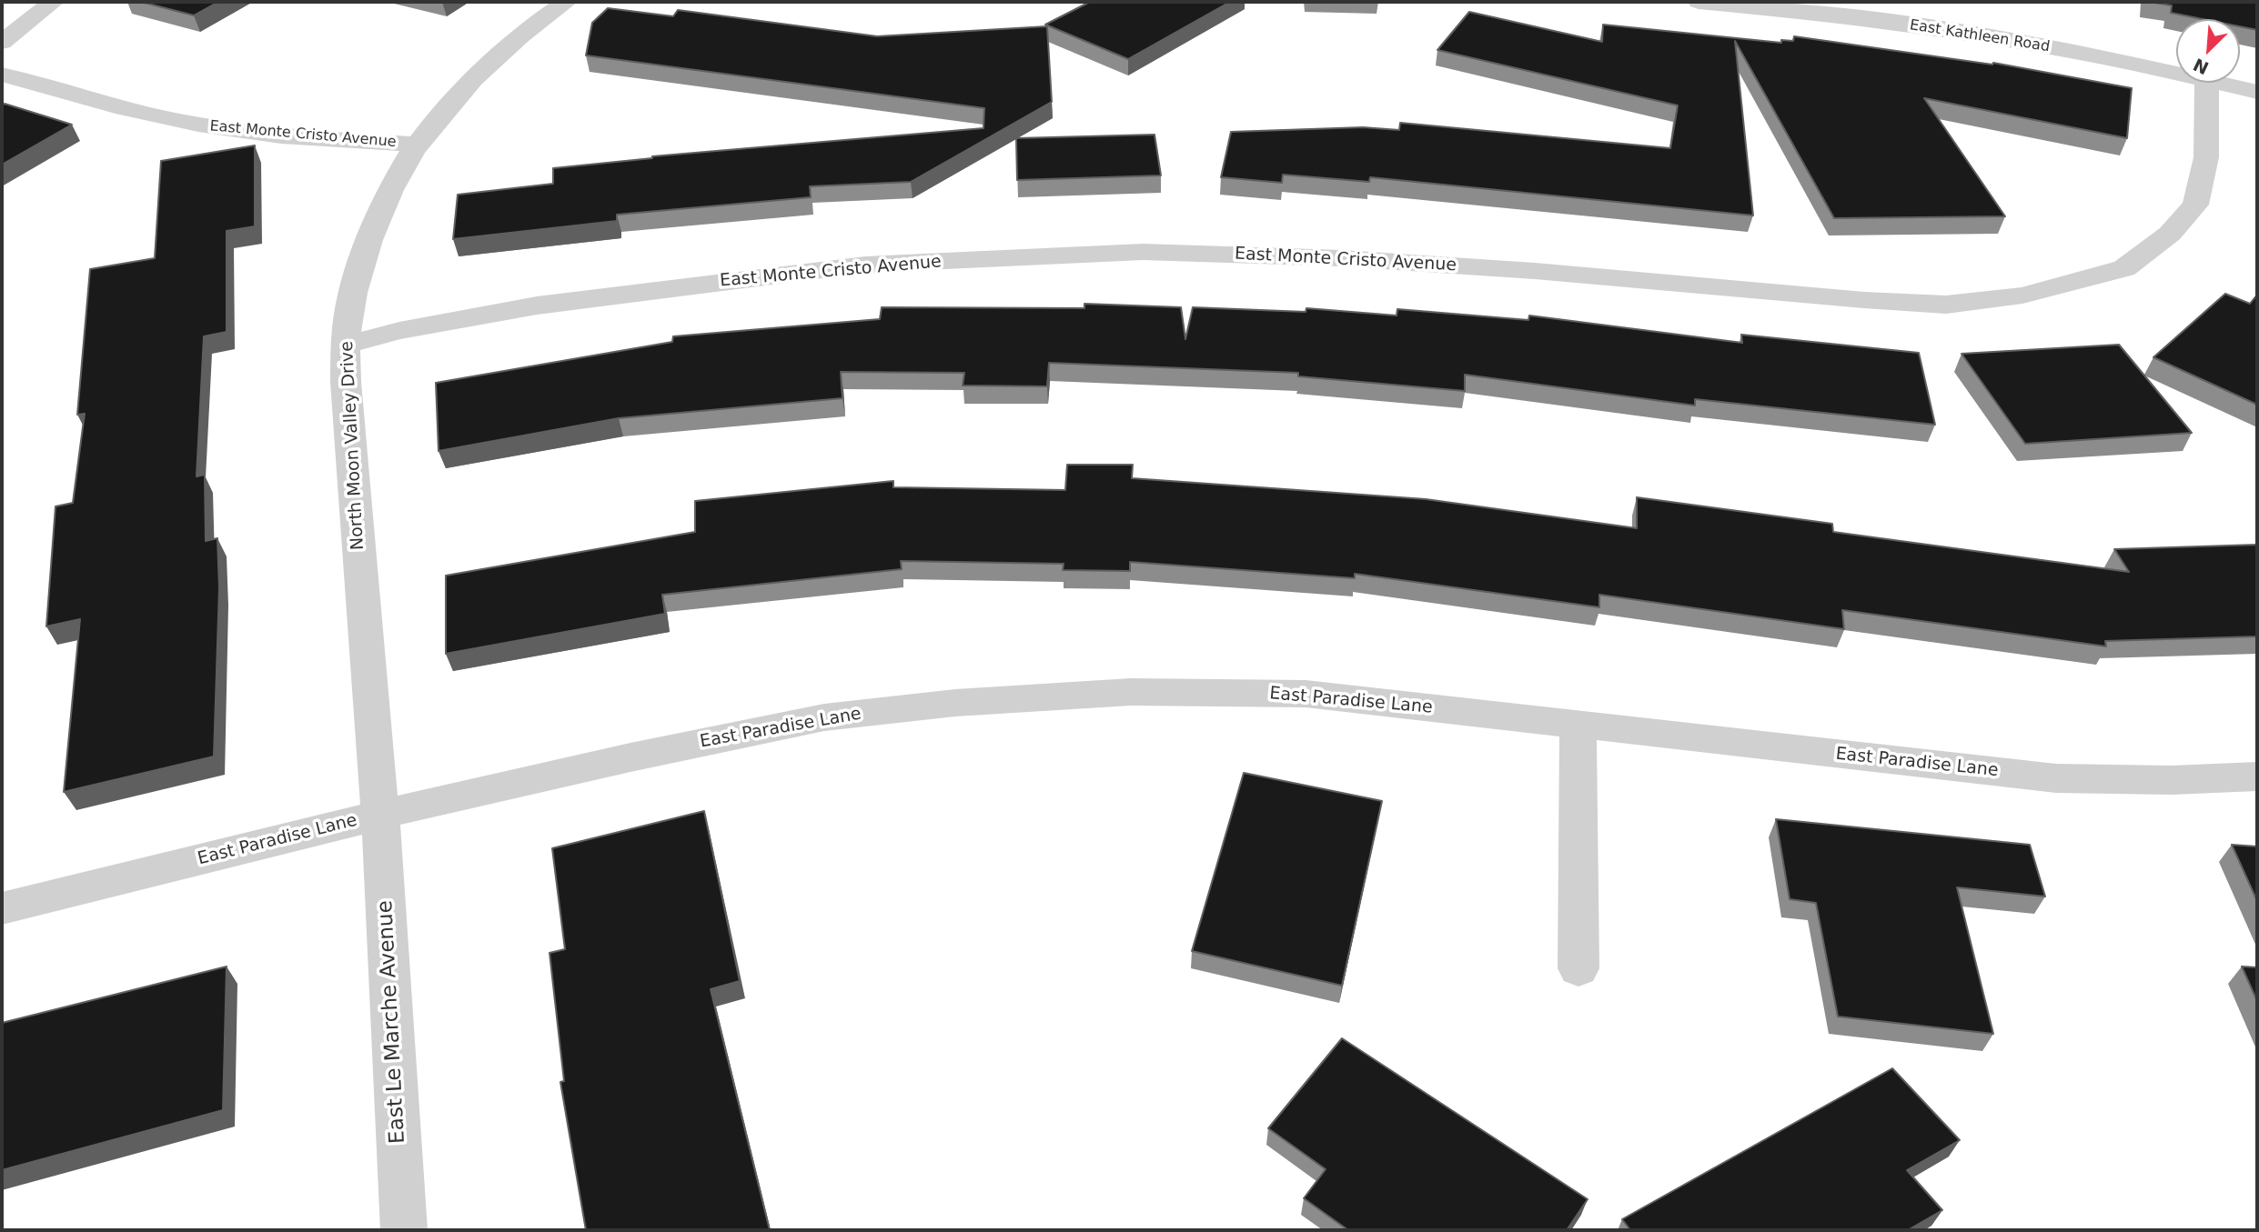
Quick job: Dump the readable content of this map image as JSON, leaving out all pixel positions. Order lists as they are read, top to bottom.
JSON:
{
  "streets": {
    "street": [
      "East Kathleen Road",
      "East Monte Cristo Avenue",
      "North Moon Valley Drive",
      "East Paradise Lane",
      "East Le Marche Avenue"
    ]
  },
  "crossings": [
    ["East Monte Cristo Avenue", "North Moon Valley Drive"],
    ["North Moon Valley Drive", "East Paradise Lane"],
    ["North Moon Valley Drive", "East Le Marche Avenue"],
    ["East Paradise Lane", "East Le Marche Avenue"]
  ],
  "north": "bottom left"
}
